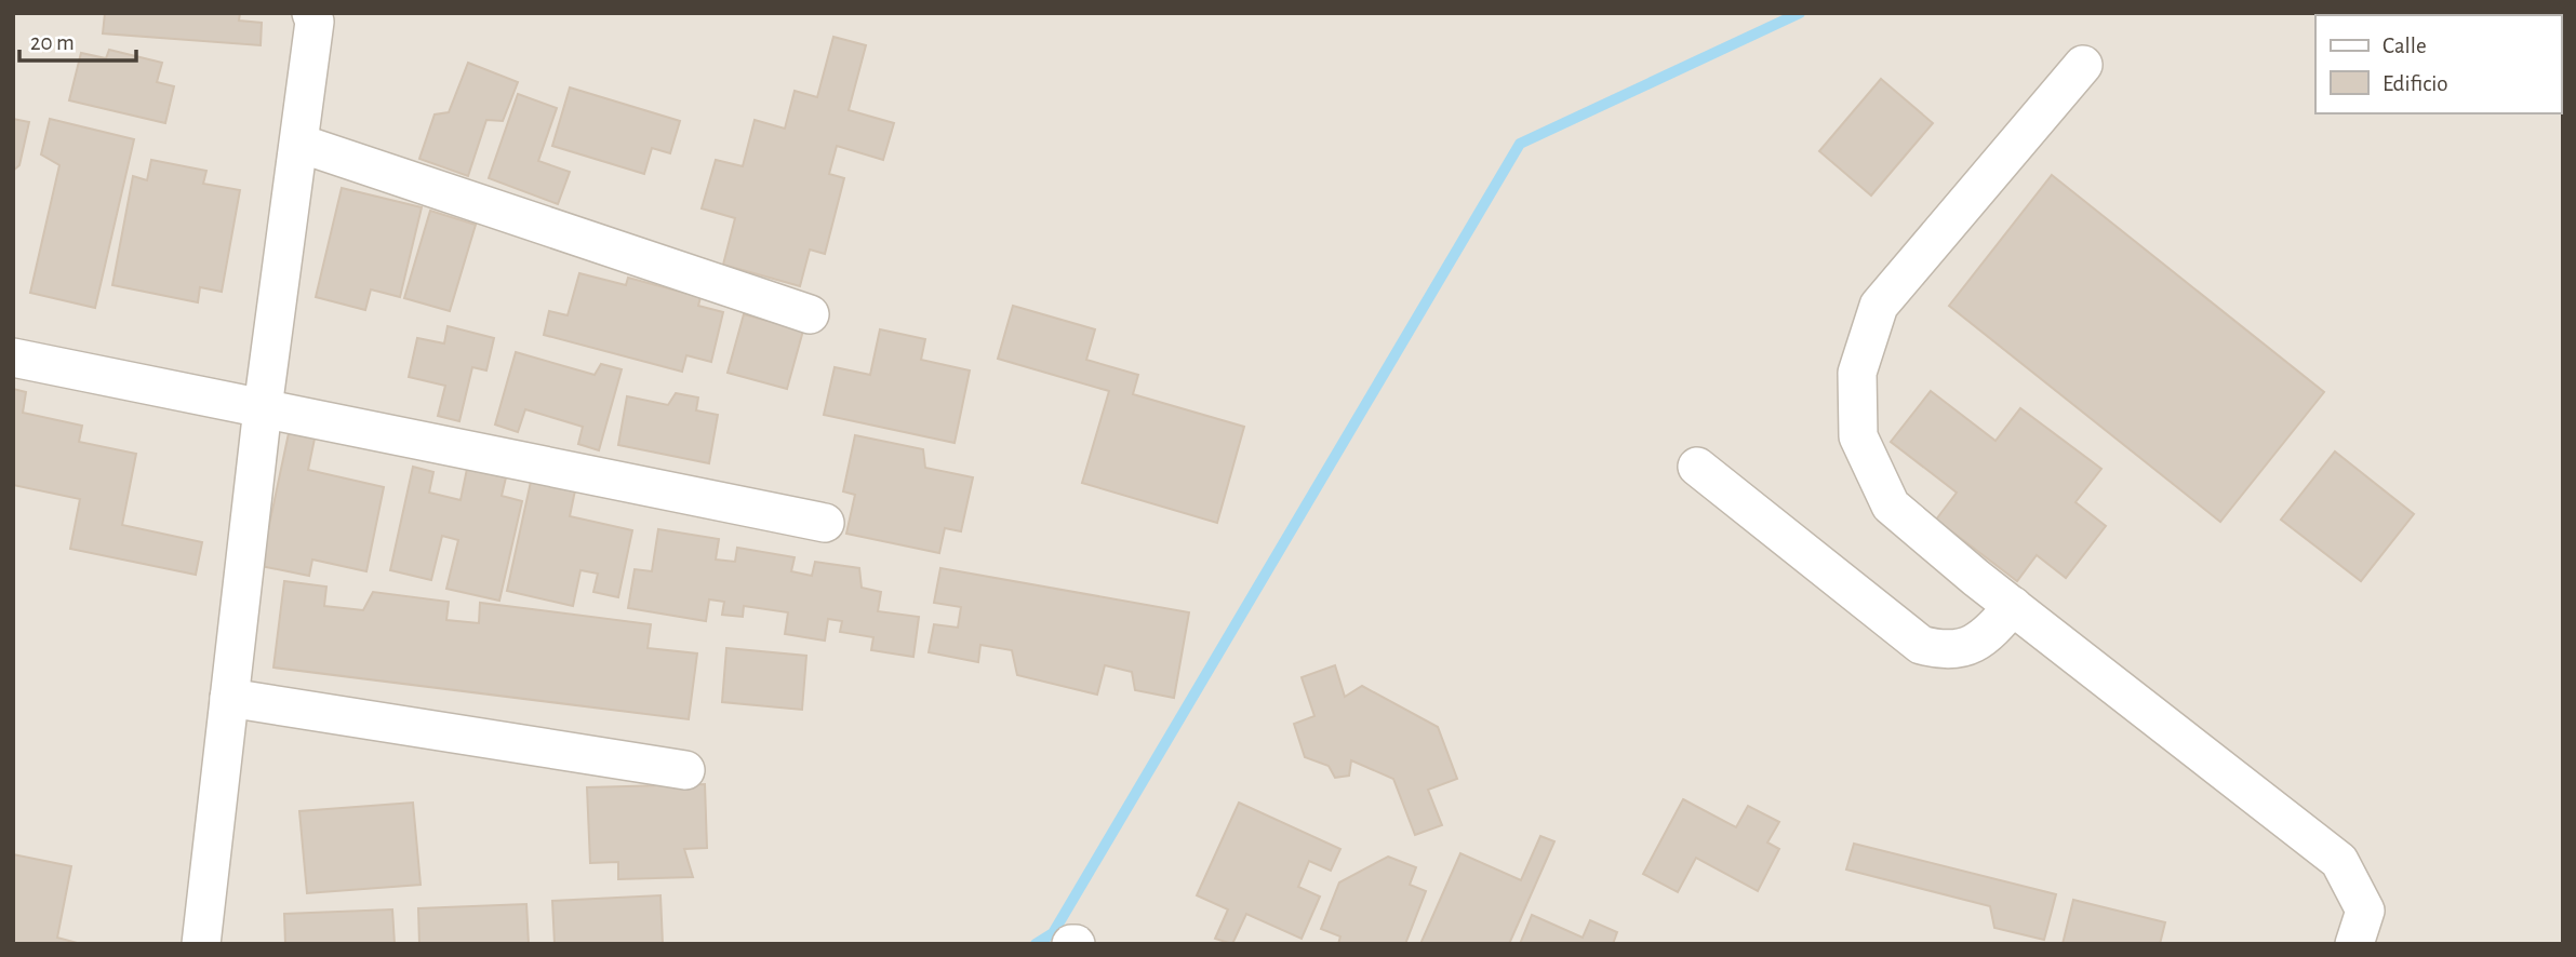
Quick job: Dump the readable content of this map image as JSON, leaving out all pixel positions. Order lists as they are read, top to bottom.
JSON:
{
  "legend": ["Calle", "Edificio"],
  "scale_bar": "20 m"
}
